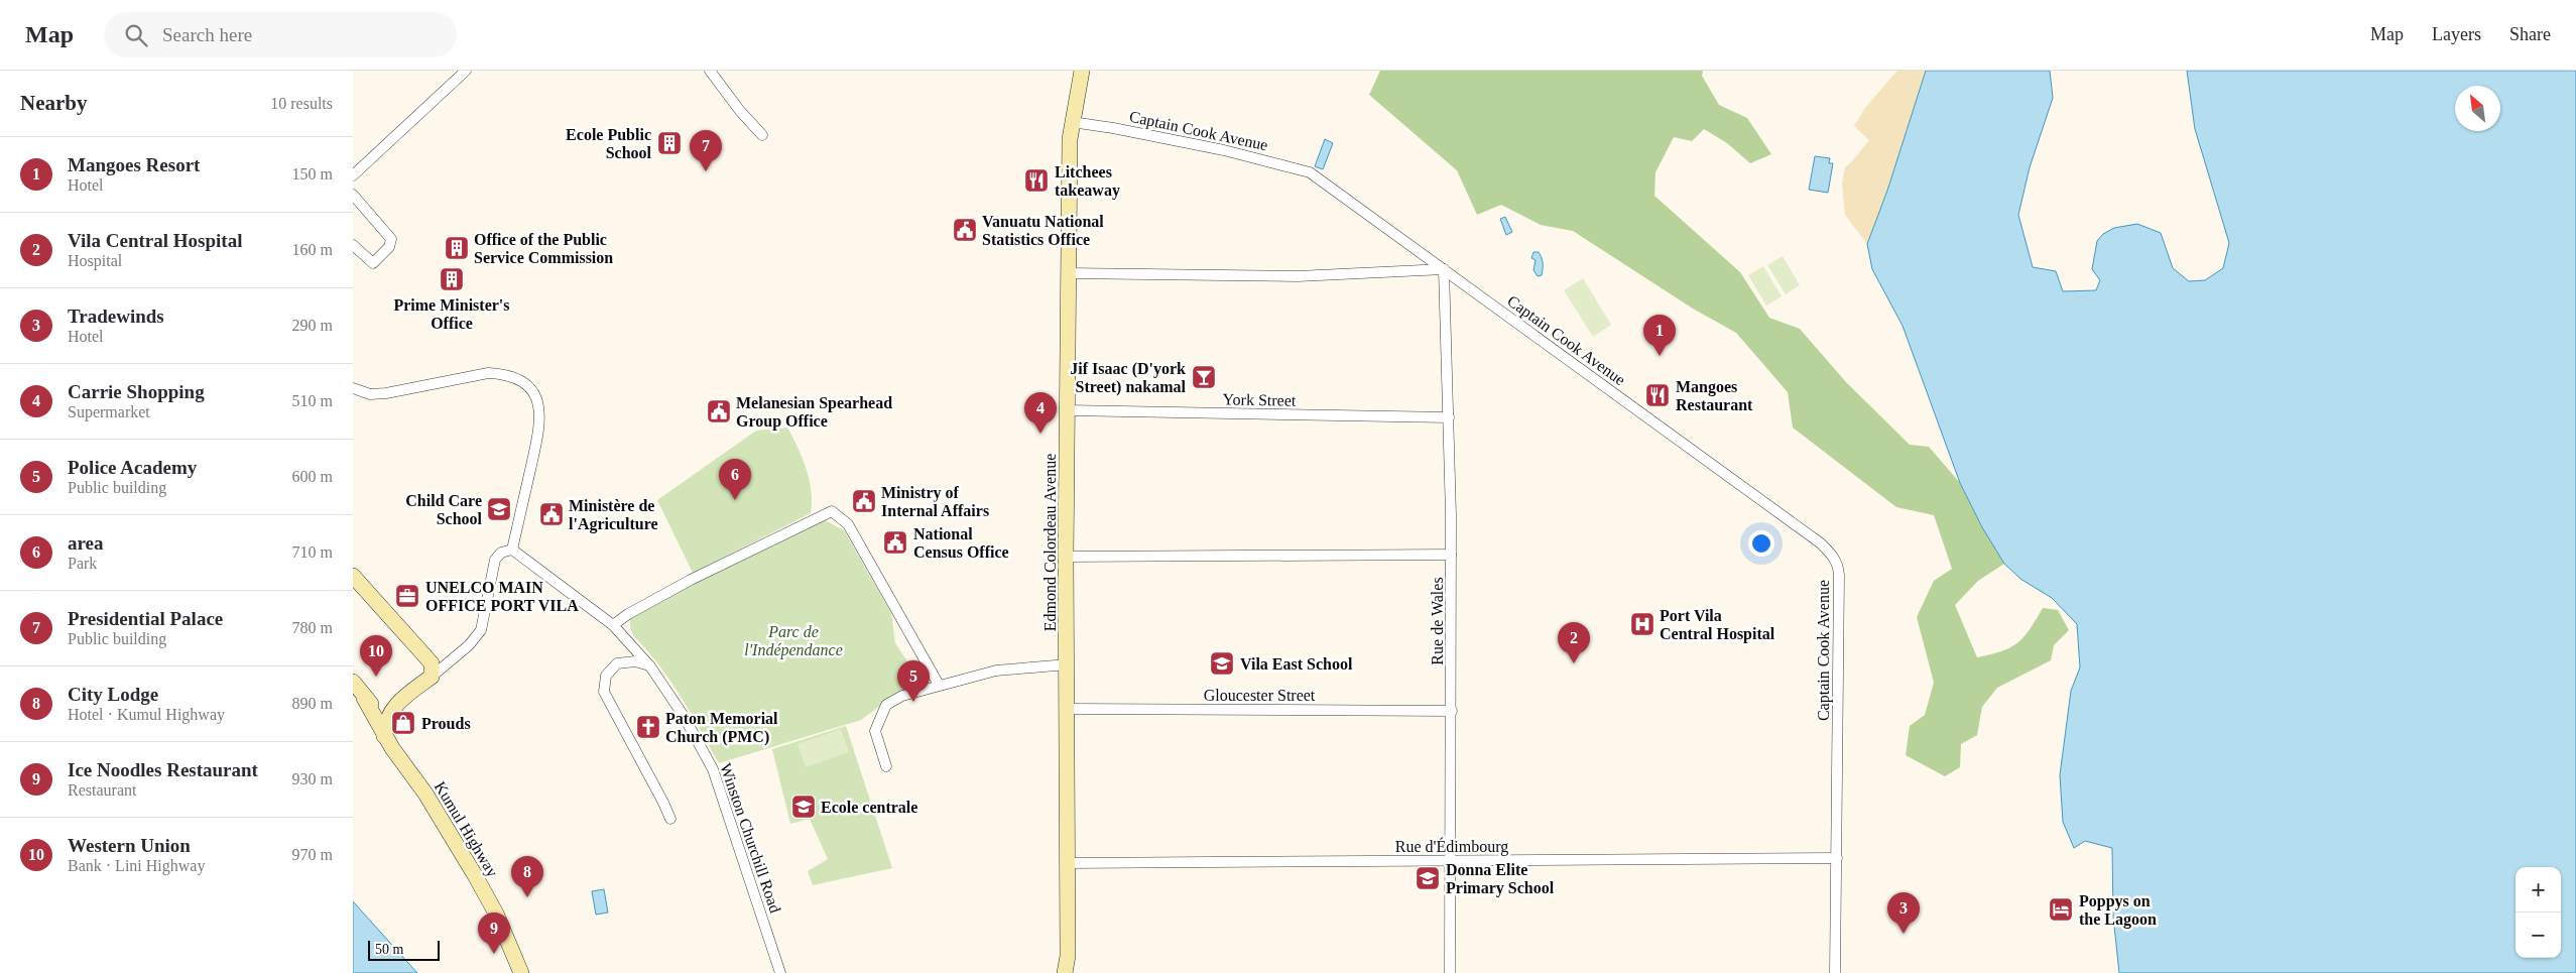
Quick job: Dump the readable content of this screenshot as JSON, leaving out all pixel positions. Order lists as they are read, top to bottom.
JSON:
{
  "streets": {
    "street": [
      "Captain Cook Avenue",
      "York Street",
      "Edmond Colordeau Avenue",
      "Rue de Wales",
      "Gloucester Street",
      "Kumul Highway",
      "Winston Churchill Road",
      "Rue d'Édimbourg"
    ]
  },
  "crossings": [
    ["Captain Cook Avenue", "Edmond Colordeau Avenue"],
    ["Captain Cook Avenue", "Rue de Wales"],
    ["Captain Cook Avenue", "Rue d'Édimbourg"],
    ["York Street", "Edmond Colordeau Avenue"],
    ["York Street", "Rue de Wales"],
    ["Edmond Colordeau Avenue", "Gloucester Street"],
    ["Edmond Colordeau Avenue", "Rue d'Édimbourg"],
    ["Rue de Wales", "Gloucester Street"],
    ["Rue de Wales", "Rue d'Édimbourg"]
  ],
  "parks": ["Parc de l'Indépendance"],
  "places": {
    "building": ["Ecole Public School", "Office of the Public Service Commission", "Prime Minister's Office"],
    "restaurant": ["Litchees takeaway", "Mangoes Restaurant"],
    "public building": [
      "Vanuatu National Statistics Office",
      "Melanesian Spearhead Group Office",
      "Ministry of Internal Affairs",
      "Ministère de l'Agriculture",
      "National Census Office"
    ],
    "bar": ["Jif Isaac (D'york Street) nakamal"],
    "school or university": [
      "Child Care School",
      "Vila East School",
      "Ecole centrale",
      "Donna Elite Primary School"
    ],
    "office": ["UNELCO MAIN OFFICE PORT VILA"],
    "hospital": ["Port Vila Central Hospital"],
    "shop": ["Prouds"],
    "church": ["Paton Memorial Church (PMC)"],
    "hotel": ["Poppys on the Lagoon"]
  },
  "scale_bar": "50 m",
  "north": "top left",
  "page": {
    "header": "Map",
    "search": "Search here",
    "nav": ["Map", "Layers", "Share"],
    "heading": ["Nearby", "10 results"],
    "pins": [
      "7",
      "1",
      "4",
      "6",
      "2",
      "10",
      "5",
      "8",
      "3",
      "9"
    ],
    "list": [
      {
        "mark": "1",
        "name": "Mangoes Resort",
        "note": "Hotel",
        "value": "150 m"
      },
      {
        "mark": "2",
        "name": "Vila Central Hospital",
        "note": "Hospital",
        "value": "160 m"
      },
      {
        "mark": "3",
        "name": "Tradewinds",
        "note": "Hotel",
        "value": "290 m"
      },
      {
        "mark": "4",
        "name": "Carrie Shopping",
        "note": "Supermarket",
        "value": "510 m"
      },
      {
        "mark": "5",
        "name": "Police Academy",
        "note": "Public building",
        "value": "600 m"
      },
      {
        "mark": "6",
        "name": "area",
        "note": "Park",
        "value": "710 m"
      },
      {
        "mark": "7",
        "name": "Presidential Palace",
        "note": "Public building",
        "value": "780 m"
      },
      {
        "mark": "8",
        "name": "City Lodge",
        "note": "Hotel · Kumul Highway",
        "value": "890 m"
      },
      {
        "mark": "9",
        "name": "Ice Noodles Restaurant",
        "note": "Restaurant",
        "value": "930 m"
      },
      {
        "mark": "10",
        "name": "Western Union",
        "note": "Bank · Lini Highway",
        "value": "970 m"
      }
    ],
    "map_buttons": ["+", "−"],
    "scale": "50 m"
  }
}
